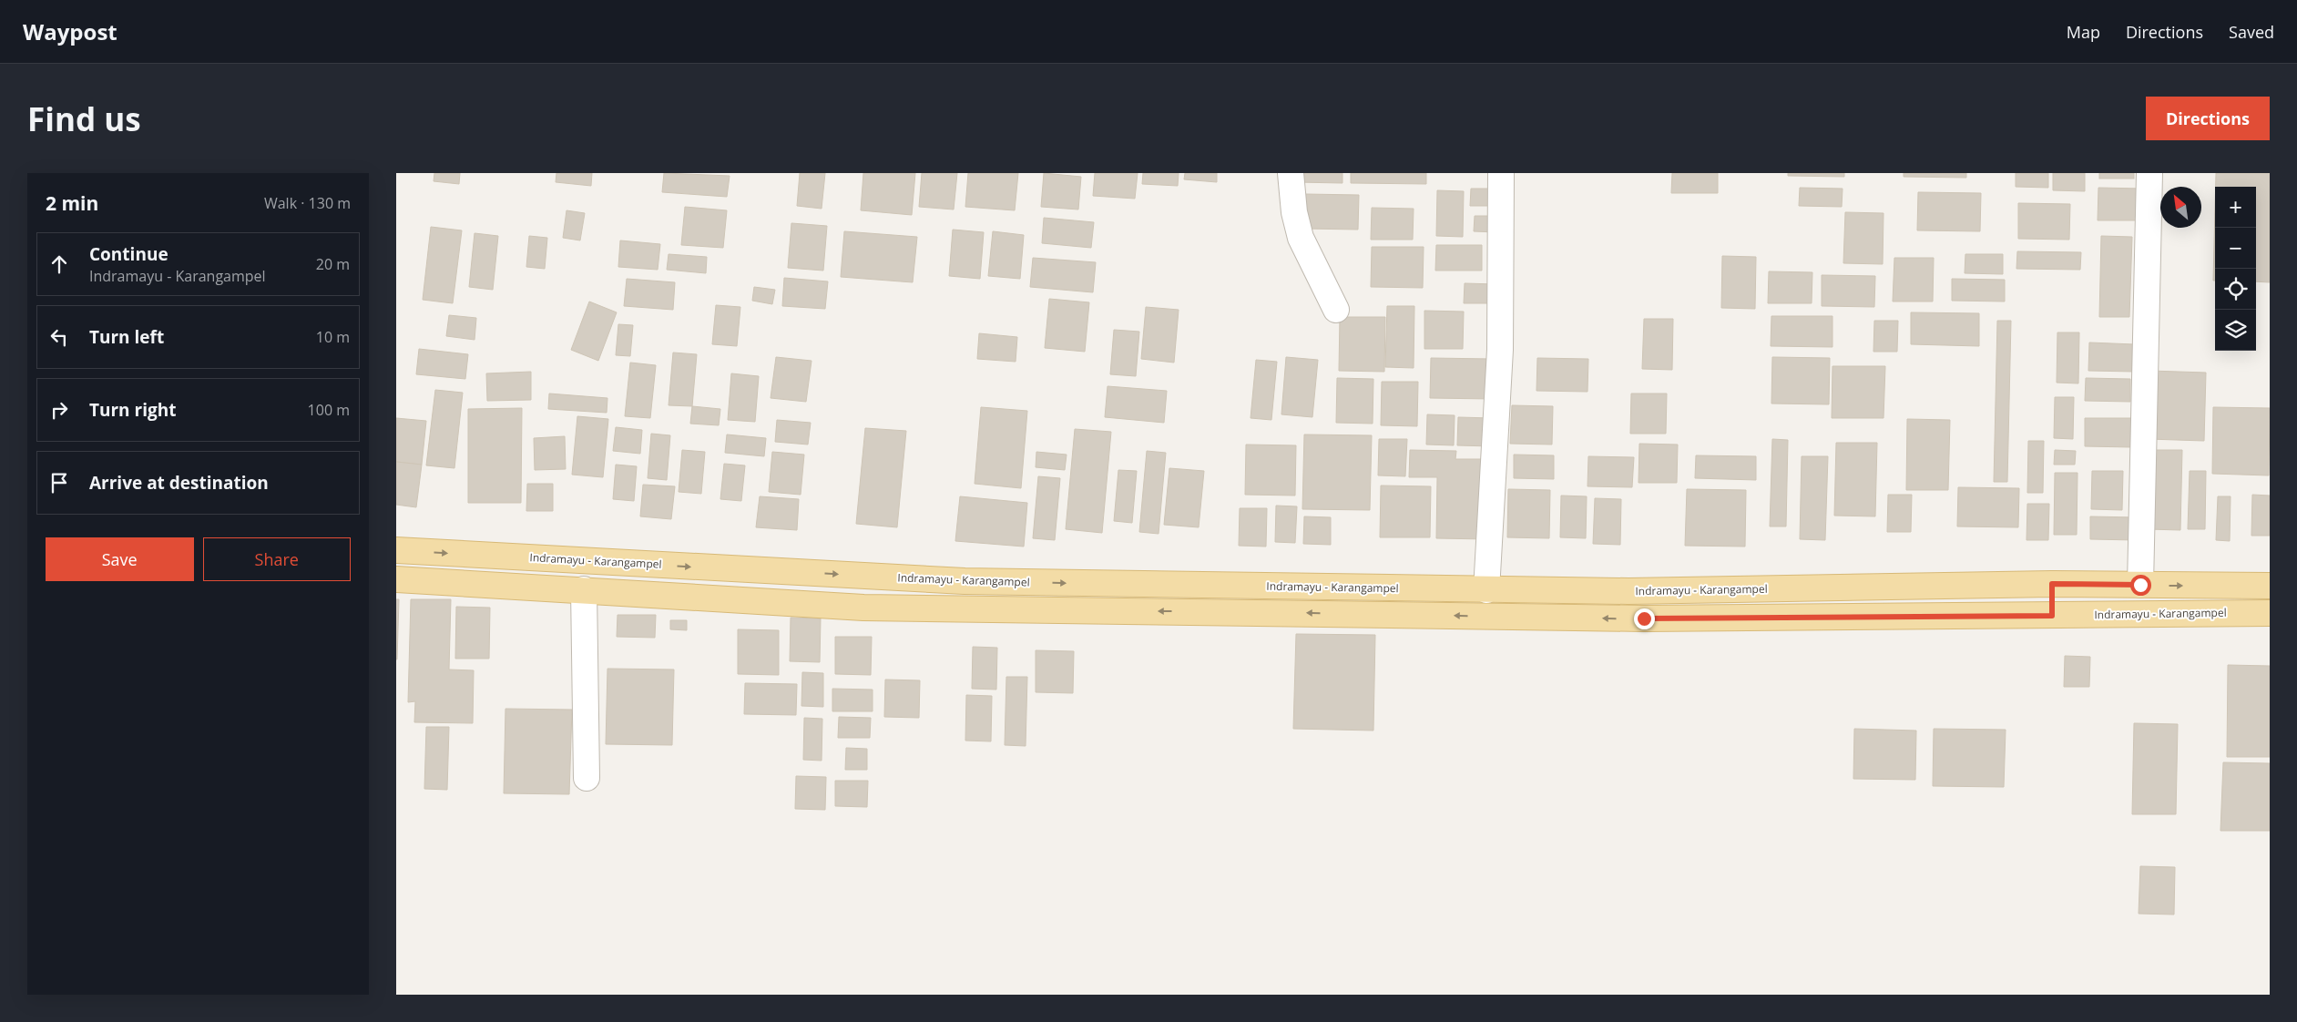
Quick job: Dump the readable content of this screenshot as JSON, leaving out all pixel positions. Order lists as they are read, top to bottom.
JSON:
{
  "streets": {
    "main road": ["Indramayu - Karangampel"]
  },
  "north": "top left",
  "page": {
    "header": "Waypost",
    "nav": ["Map", "Directions", "Saved"],
    "buttons": [
      "Directions",
      ["Save", "Share"]
    ],
    "title": "Find us",
    "heading": ["2 min", "Walk · 130 m"],
    "map_buttons": ["+", "−"],
    "list": [
      ["Continue", "Indramayu - Karangampel", "20 m"],
      ["Turn left", "10 m"],
      ["Turn right", "100 m"],
      "Arrive at destination"
    ]
  }
}
